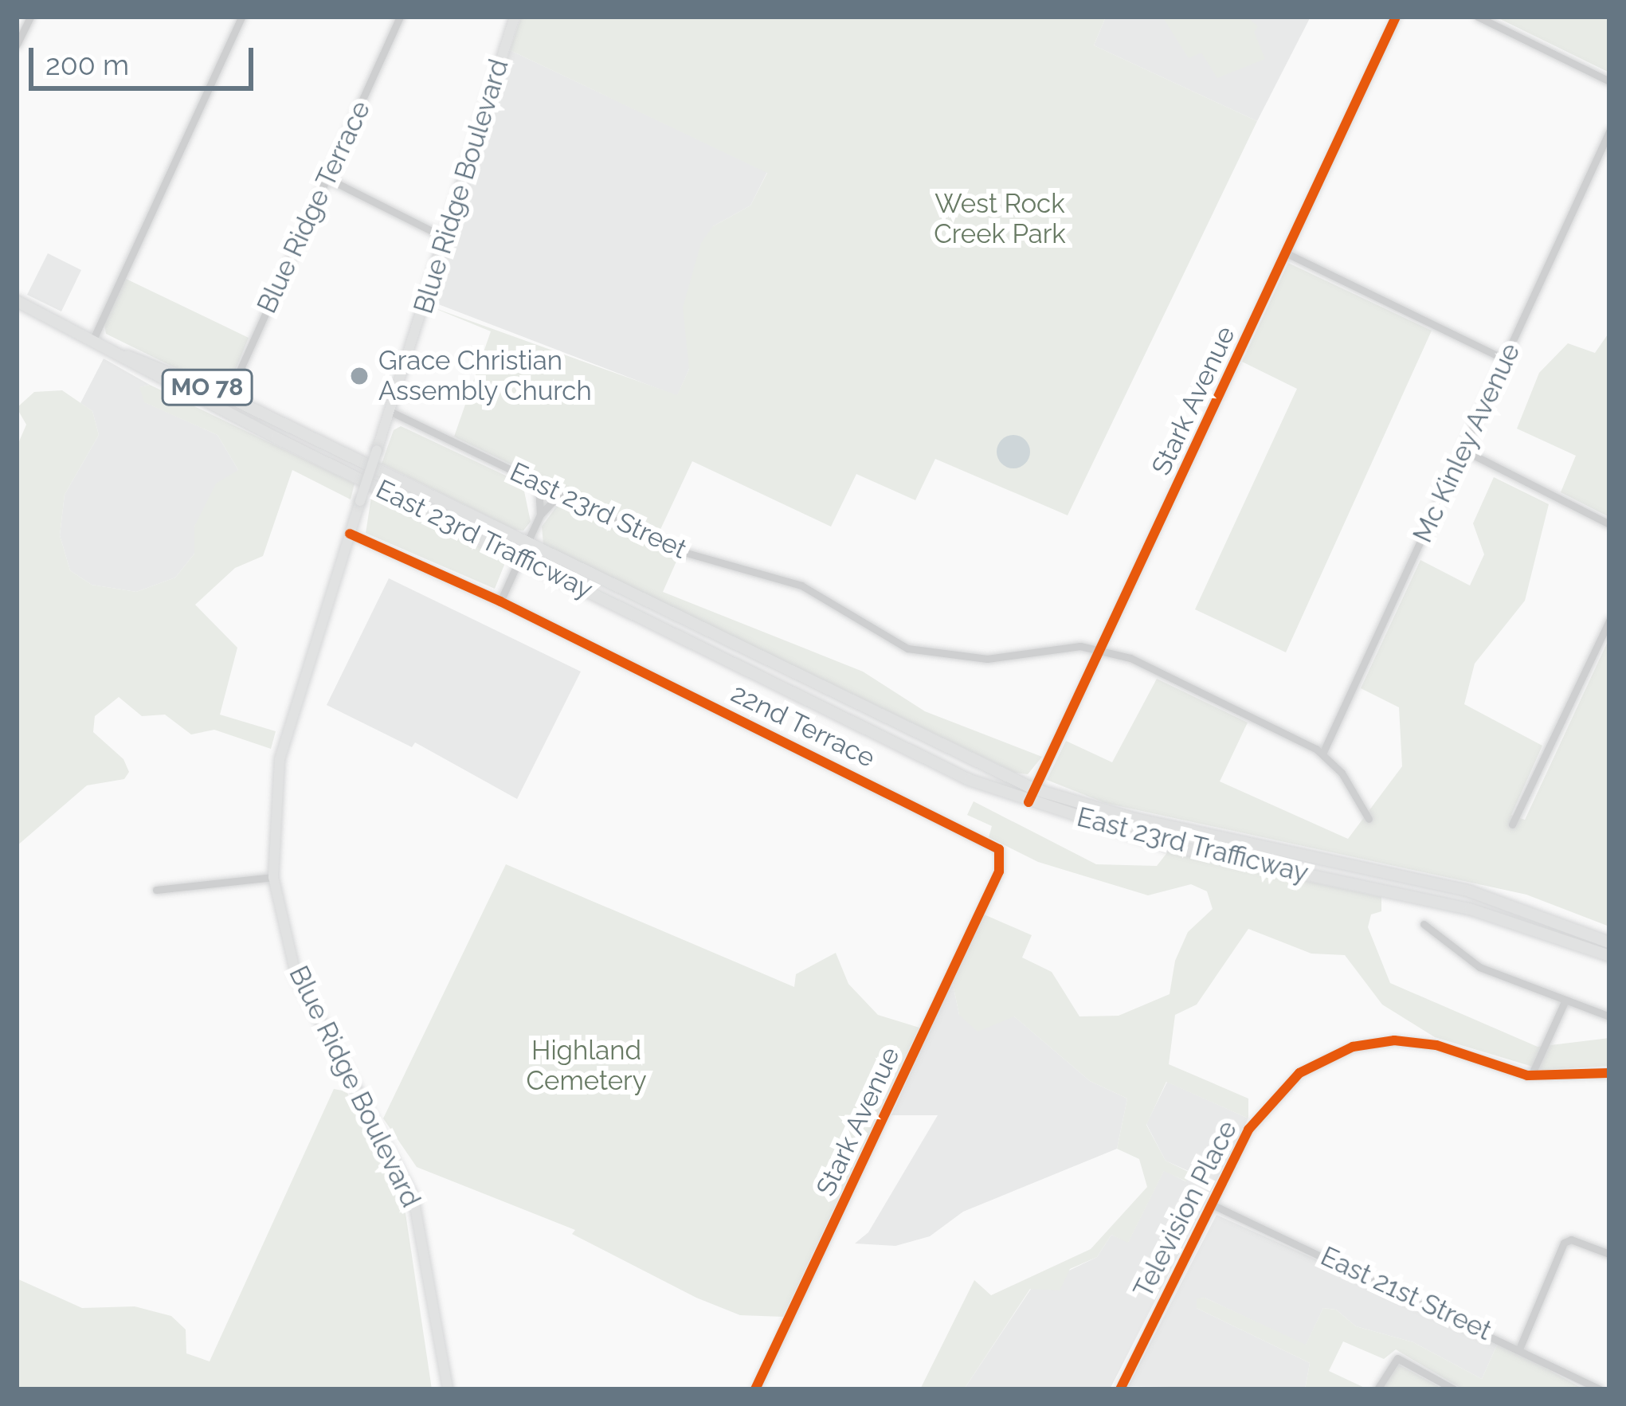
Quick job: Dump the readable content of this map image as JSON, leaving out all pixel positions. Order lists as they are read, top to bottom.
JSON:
{
  "streets": {
    "main road": ["Blue Ridge Boulevard", "MO 78", "East 23rd Trafficway"],
    "street": [
      "Blue Ridge Terrace",
      "Stark Avenue",
      "Mc Kinley Avenue",
      "East 23rd Street",
      "22nd Terrace",
      "Television Place",
      "East 21st Street"
    ]
  },
  "crossings": [
    ["Blue Ridge Boulevard", "East 23rd Street"],
    ["Blue Ridge Terrace", "MO 78"],
    ["Blue Ridge Terrace", "East 23rd Trafficway"],
    ["MO 78", "East 23rd Trafficway"],
    ["Stark Avenue", "East 23rd Street"],
    ["Stark Avenue", "East 23rd Trafficway"],
    ["Stark Avenue", "22nd Terrace"],
    ["Mc Kinley Avenue", "East 23rd Street"],
    ["Television Place", "East 21st Street"]
  ],
  "parks": ["West Rock Creek Park", "Highland Cemetery"],
  "places": ["Grace Christian Assembly Church"],
  "scale_bar": "200 m"
}
